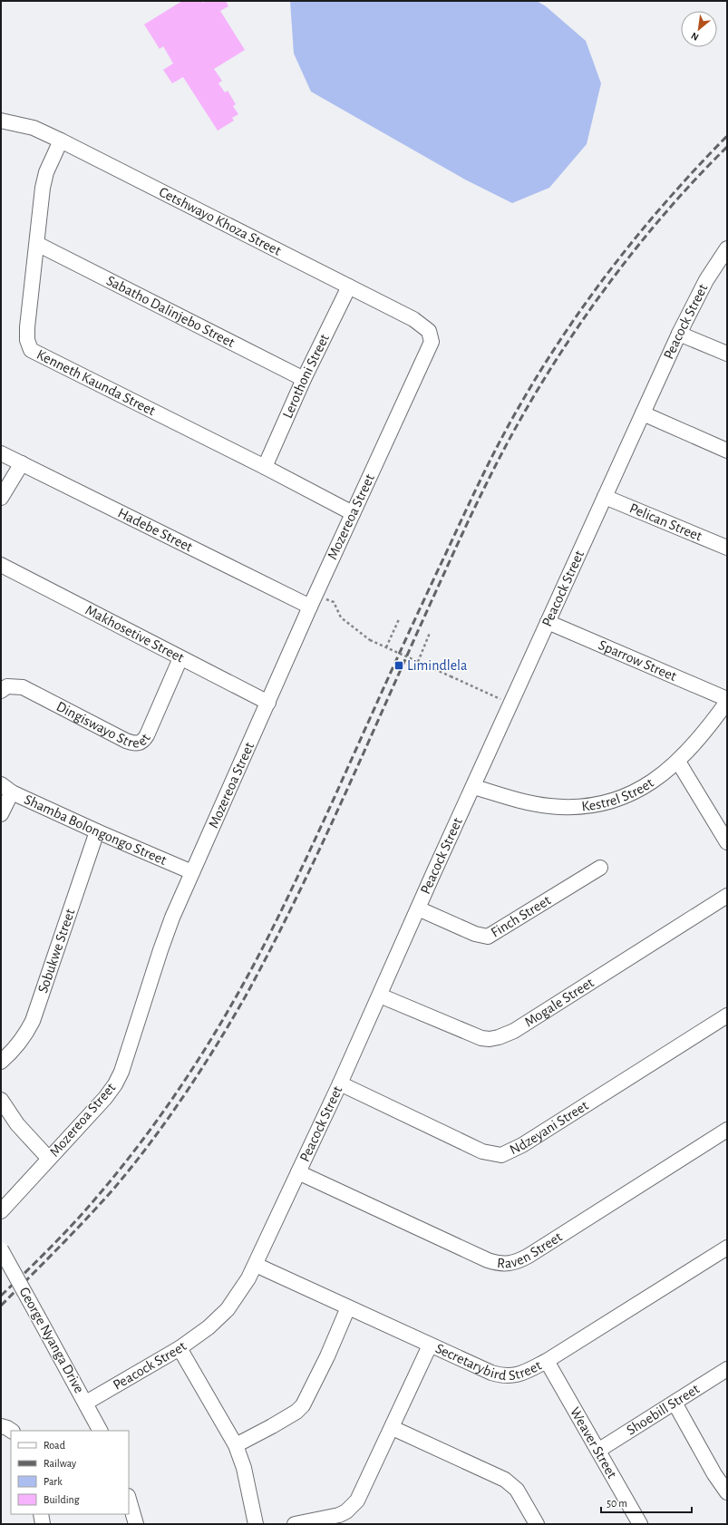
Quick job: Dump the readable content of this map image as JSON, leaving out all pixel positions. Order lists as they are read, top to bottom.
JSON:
{
  "streets": {
    "street": [
      "Cetshwayo Khoza Street",
      "Sabatho Dalinjebo Street",
      "Peacock Street",
      "Lerothoni Street",
      "Kenneth Kaunda Street",
      "Mozereoa Street",
      "Pelican Street",
      "Hadebe Street",
      "Makhosetive Street",
      "Sparrow Street",
      "Dingiswayo Street",
      "Kestrel Street",
      "Shamba Bolongongo Street",
      "Finch Street",
      "Sobukwe Street",
      "Mogale Street",
      "Ndzeyani Street",
      "Raven Street",
      "George Nyanga Drive",
      "Secretarybird Street",
      "Shoebill Street",
      "Weaver Street"
    ]
  },
  "crossings": [
    ["Cetshwayo Khoza Street", "Lerothoni Street"],
    ["Cetshwayo Khoza Street", "Kenneth Kaunda Street"],
    ["Cetshwayo Khoza Street", "Mozereoa Street"],
    ["Sabatho Dalinjebo Street", "Lerothoni Street"],
    ["Sabatho Dalinjebo Street", "Kenneth Kaunda Street"],
    ["Peacock Street", "Pelican Street"],
    ["Peacock Street", "Sparrow Street"],
    ["Peacock Street", "Kestrel Street"],
    ["Peacock Street", "Finch Street"],
    ["Peacock Street", "Mogale Street"],
    ["Peacock Street", "Ndzeyani Street"],
    ["Peacock Street", "Raven Street"],
    ["Peacock Street", "George Nyanga Drive"],
    ["Peacock Street", "Secretarybird Street"],
    ["Lerothoni Street", "Kenneth Kaunda Street"],
    ["Kenneth Kaunda Street", "Mozereoa Street"],
    ["Mozereoa Street", "Hadebe Street"],
    ["Mozereoa Street", "Makhosetive Street"],
    ["Mozereoa Street", "Shamba Bolongongo Street"],
    ["Makhosetive Street", "Dingiswayo Street"],
    ["Shamba Bolongongo Street", "Sobukwe Street"],
    ["Secretarybird Street", "Weaver Street"],
    ["Shoebill Street", "Weaver Street"]
  ],
  "places": {
    "transit": ["Limindlela"]
  },
  "legend": [
    "Road",
    "Railway",
    "Park",
    "Building"
  ],
  "scale_bar": "50 m",
  "north": "bottom left"
}
